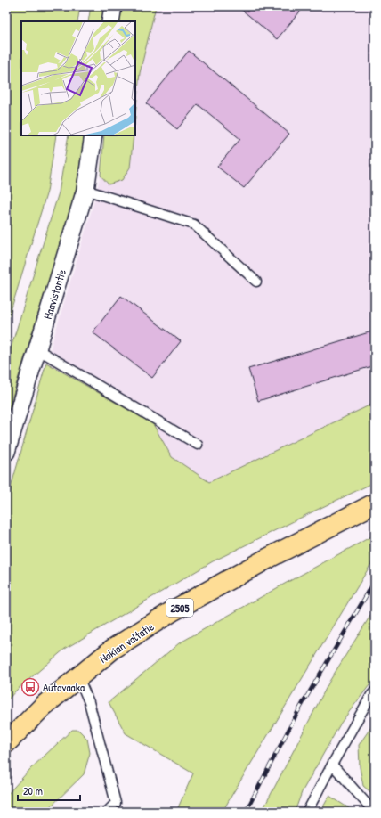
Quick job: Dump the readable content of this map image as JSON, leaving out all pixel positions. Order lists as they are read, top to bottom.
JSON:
{
  "streets": {
    "main road": ["2505", "Nokian valtatie"],
    "street": ["Haavistontie"]
  },
  "places": {
    "bus stop": ["Autovaaka"]
  },
  "scale_bar": "20 m"
}
